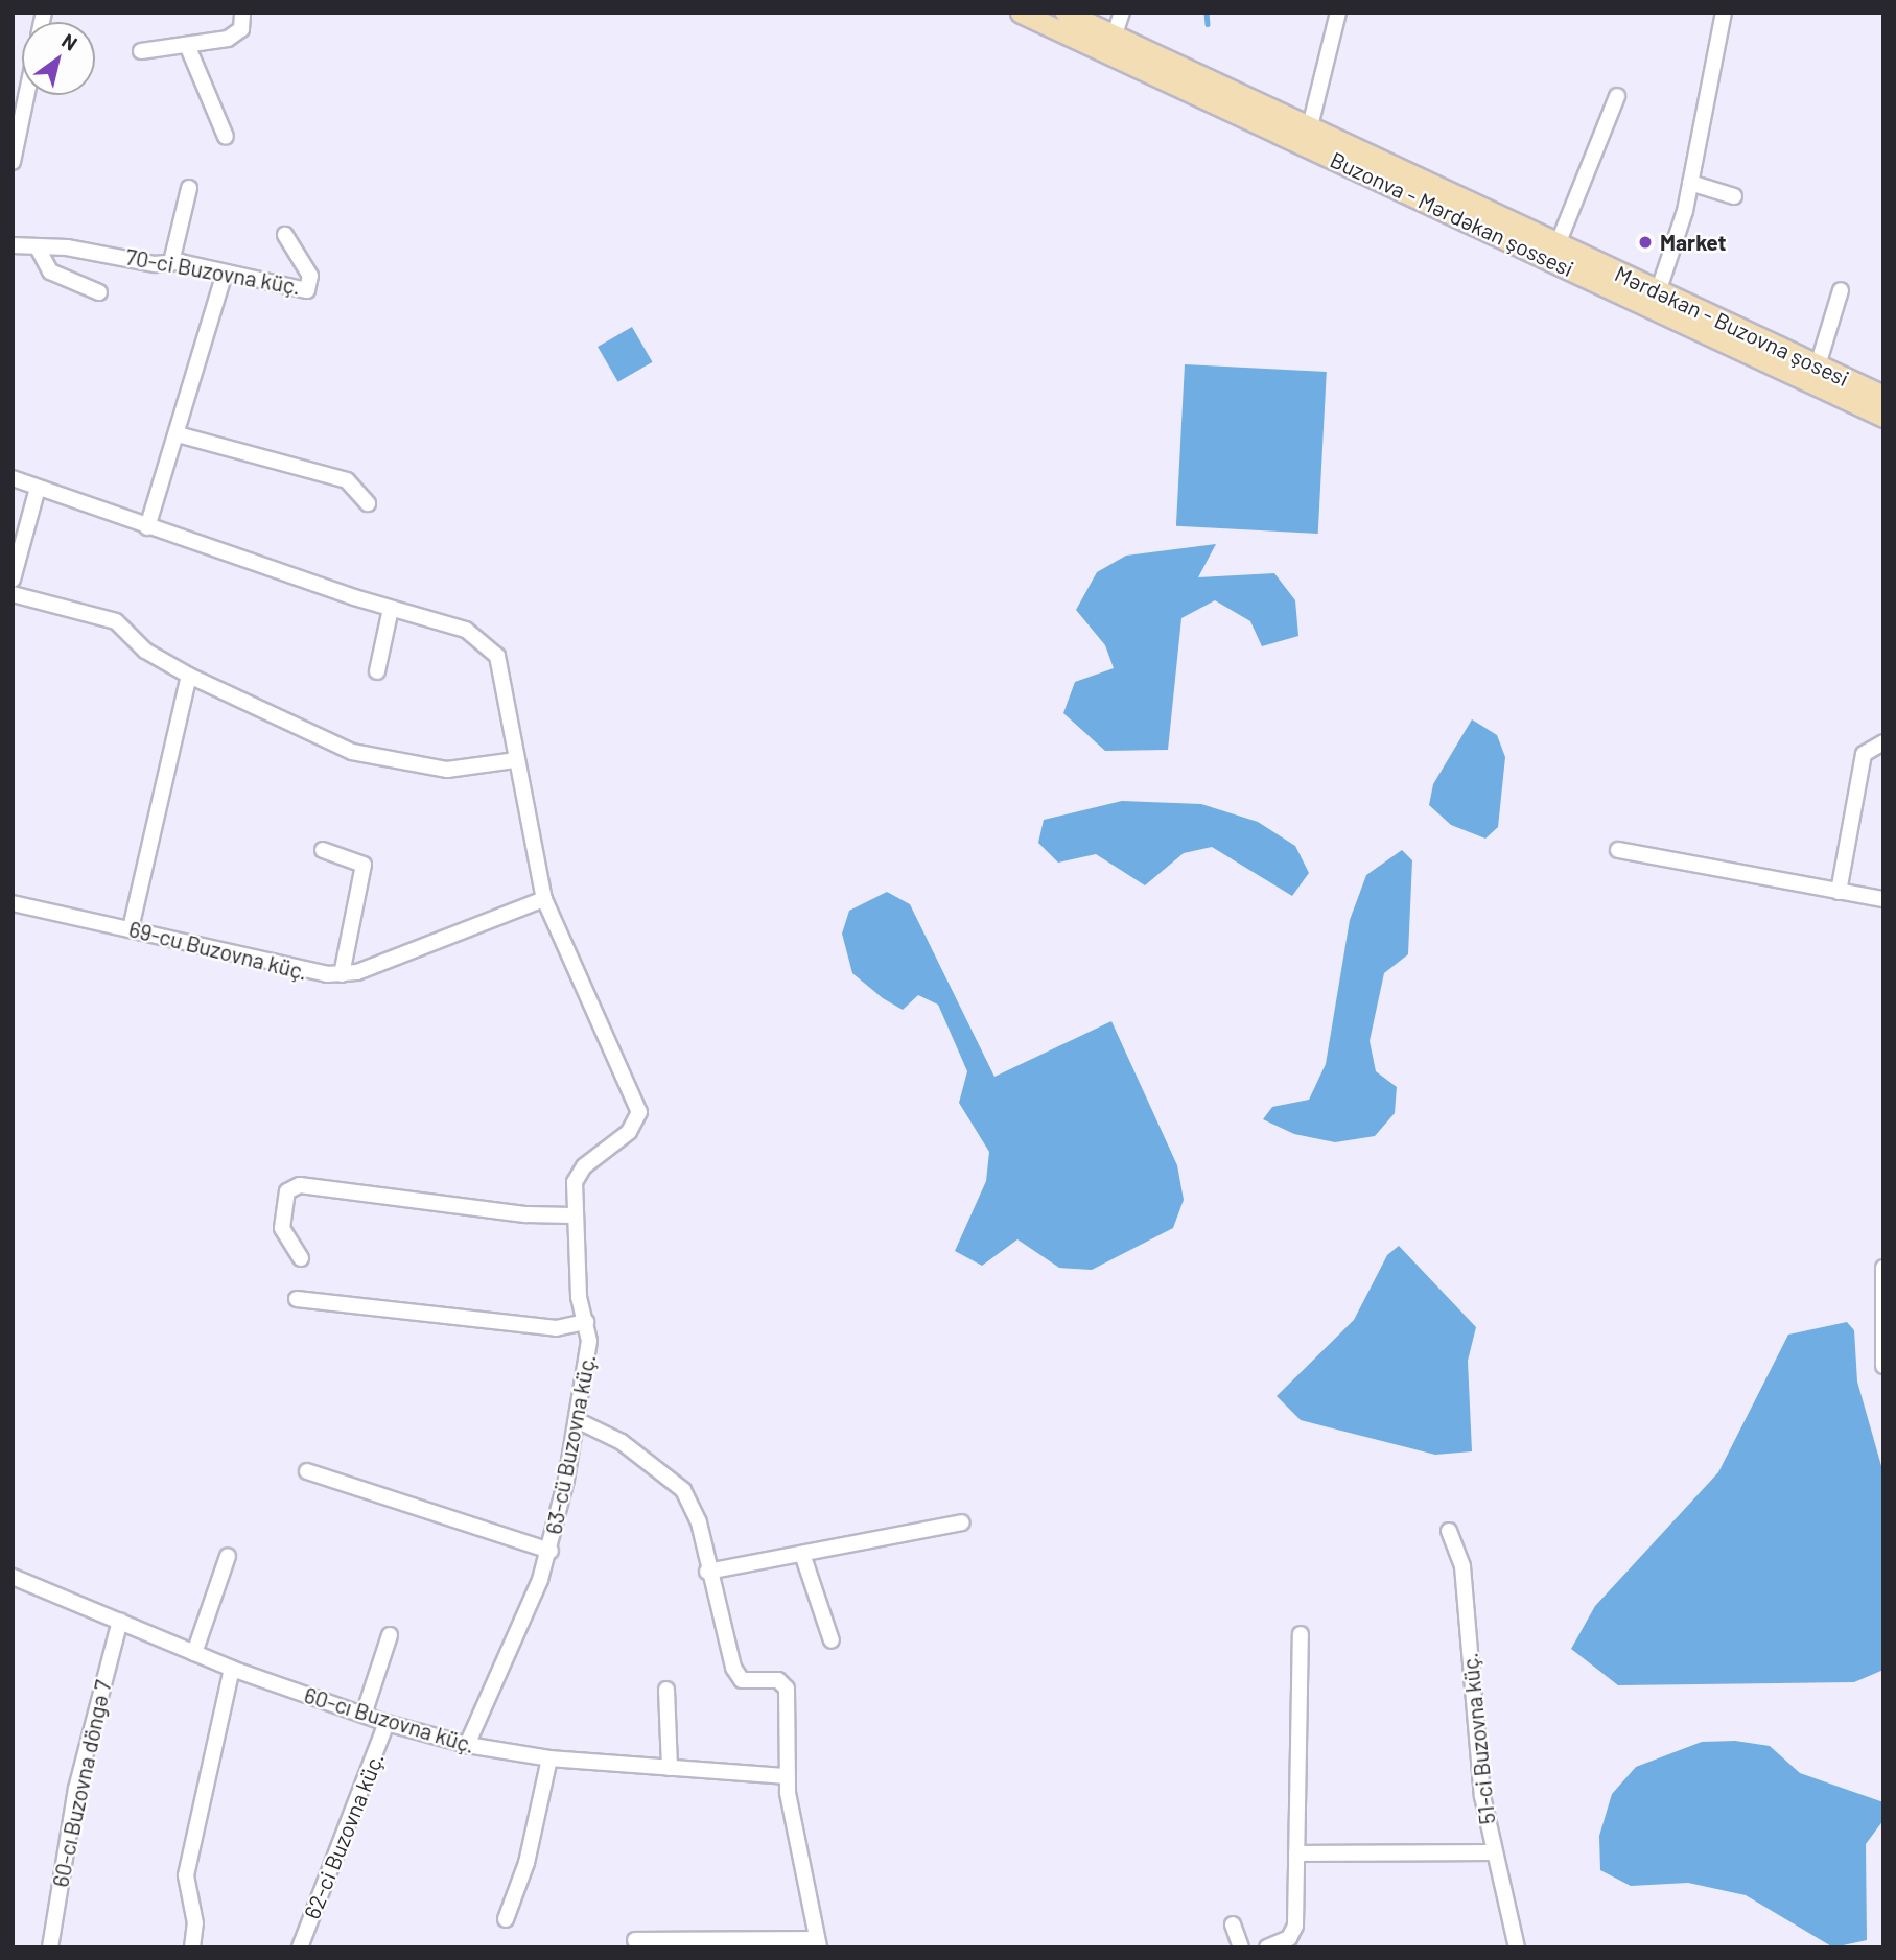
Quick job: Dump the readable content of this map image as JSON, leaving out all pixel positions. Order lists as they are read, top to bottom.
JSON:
{
  "streets": {
    "main road": ["Buzonva - Mərdəkan şossesi", "Mərdəkan - Buzovna şosesi"],
    "street": [
      "70-ci Buzovna küç.",
      "69-cu Buzovna küç.",
      "63-cü Buzovna küç.",
      "60-cı Buzovna küç.",
      "51-ci Buzovna küç.",
      "60-cı Buzovna döngə 7",
      "62-ci Buzovna küç."
    ]
  },
  "crossings": [
    ["69-cu Buzovna küç.", "63-cü Buzovna küç."],
    ["63-cü Buzovna küç.", "60-cı Buzovna küç."],
    ["60-cı Buzovna küç.", "60-cı Buzovna döngə 7"],
    ["60-cı Buzovna küç.", "62-ci Buzovna küç."]
  ],
  "places": ["Market"],
  "north": "top right"
}
